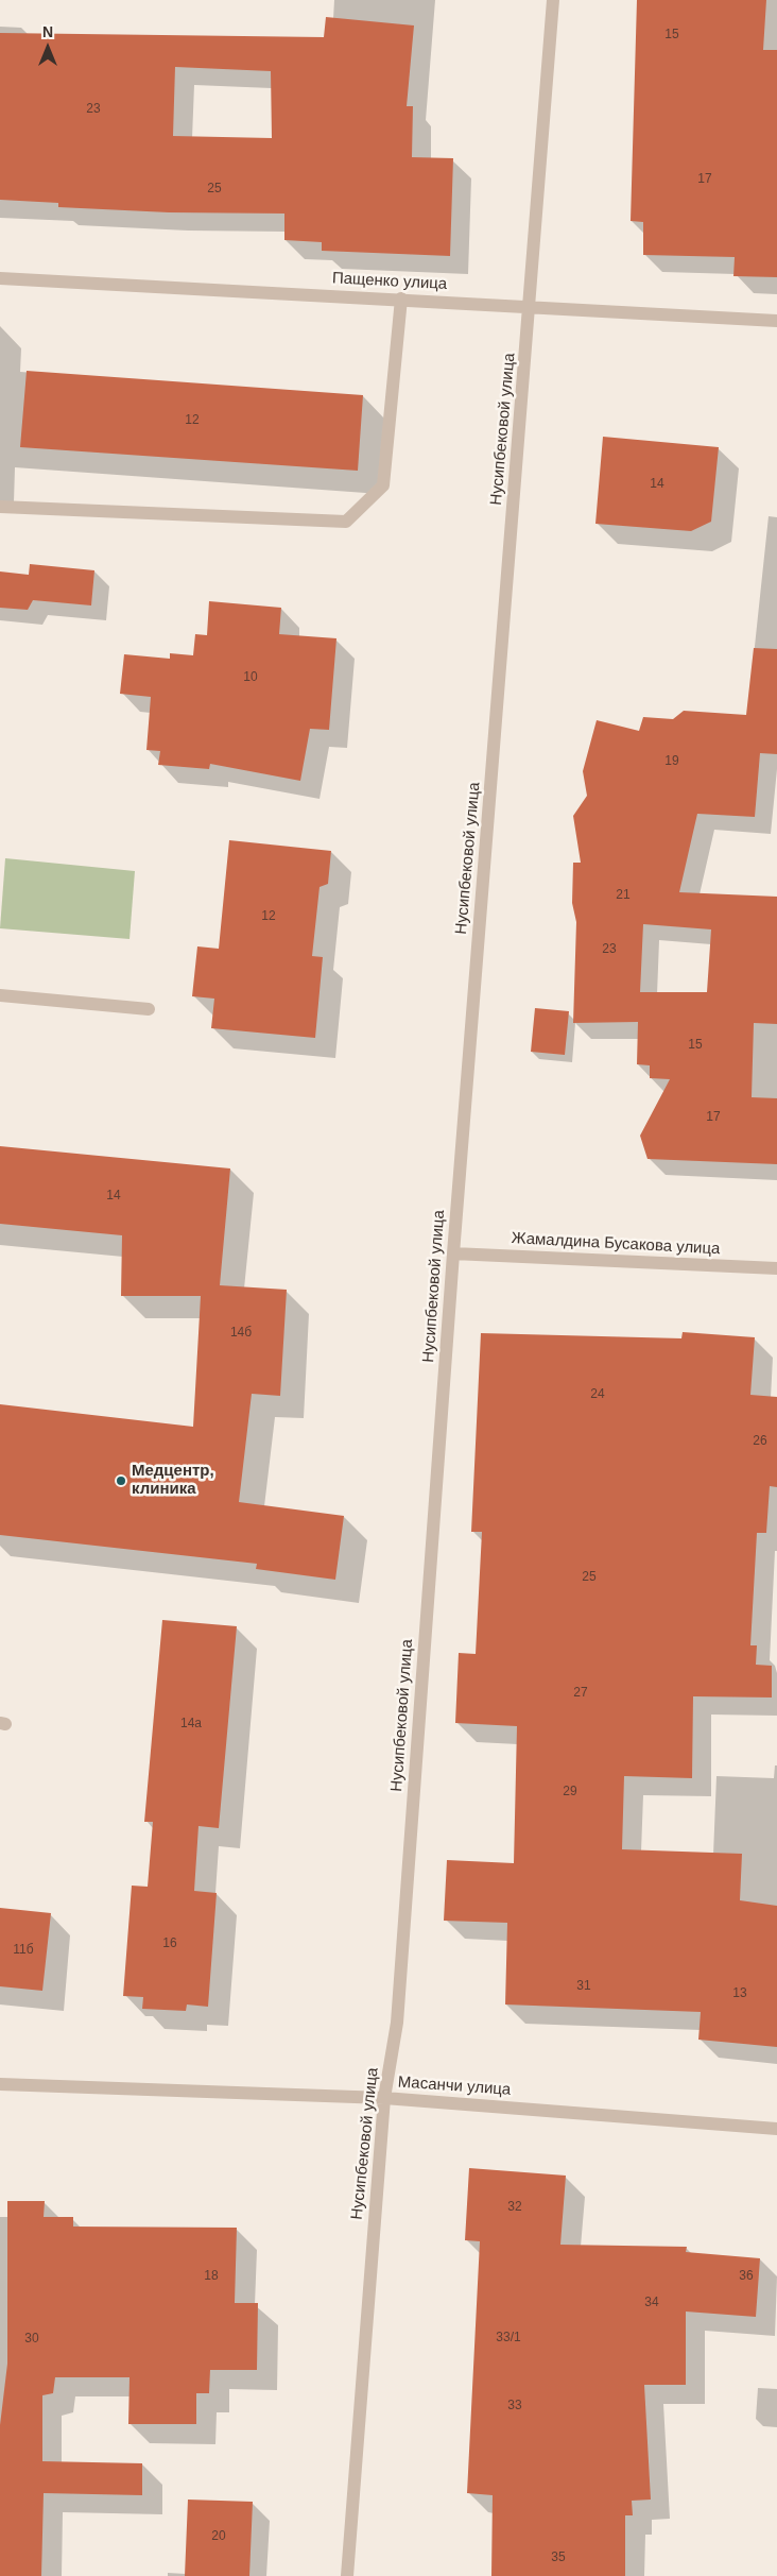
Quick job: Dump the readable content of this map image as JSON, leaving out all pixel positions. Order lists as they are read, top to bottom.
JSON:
{
  "streets": {
    "street": [
      "Пащенко улица",
      "Нусипбековой улица",
      "Жамалдина Бусакова улица",
      "Масанчи улица"
    ]
  },
  "crossings": [
    ["Пащенко улица", "Нусипбековой улица"],
    ["Нусипбековой улица", "Жамалдина Бусакова улица"],
    ["Нусипбековой улица", "Масанчи улица"]
  ],
  "places": ["Медцентр, клиника"],
  "house_numbers": [
    "15",
    "23",
    "17",
    "25",
    "12",
    "14",
    "10",
    "19",
    "21",
    "12",
    "23",
    "15",
    "17",
    "14",
    "14б",
    "24",
    "26",
    "25",
    "27",
    "14а",
    "29",
    "16",
    "11б",
    "31",
    "13",
    "32",
    "18",
    "36",
    "34",
    "33/1",
    "30",
    "33",
    "20",
    "35"
  ],
  "north": "top"
}
